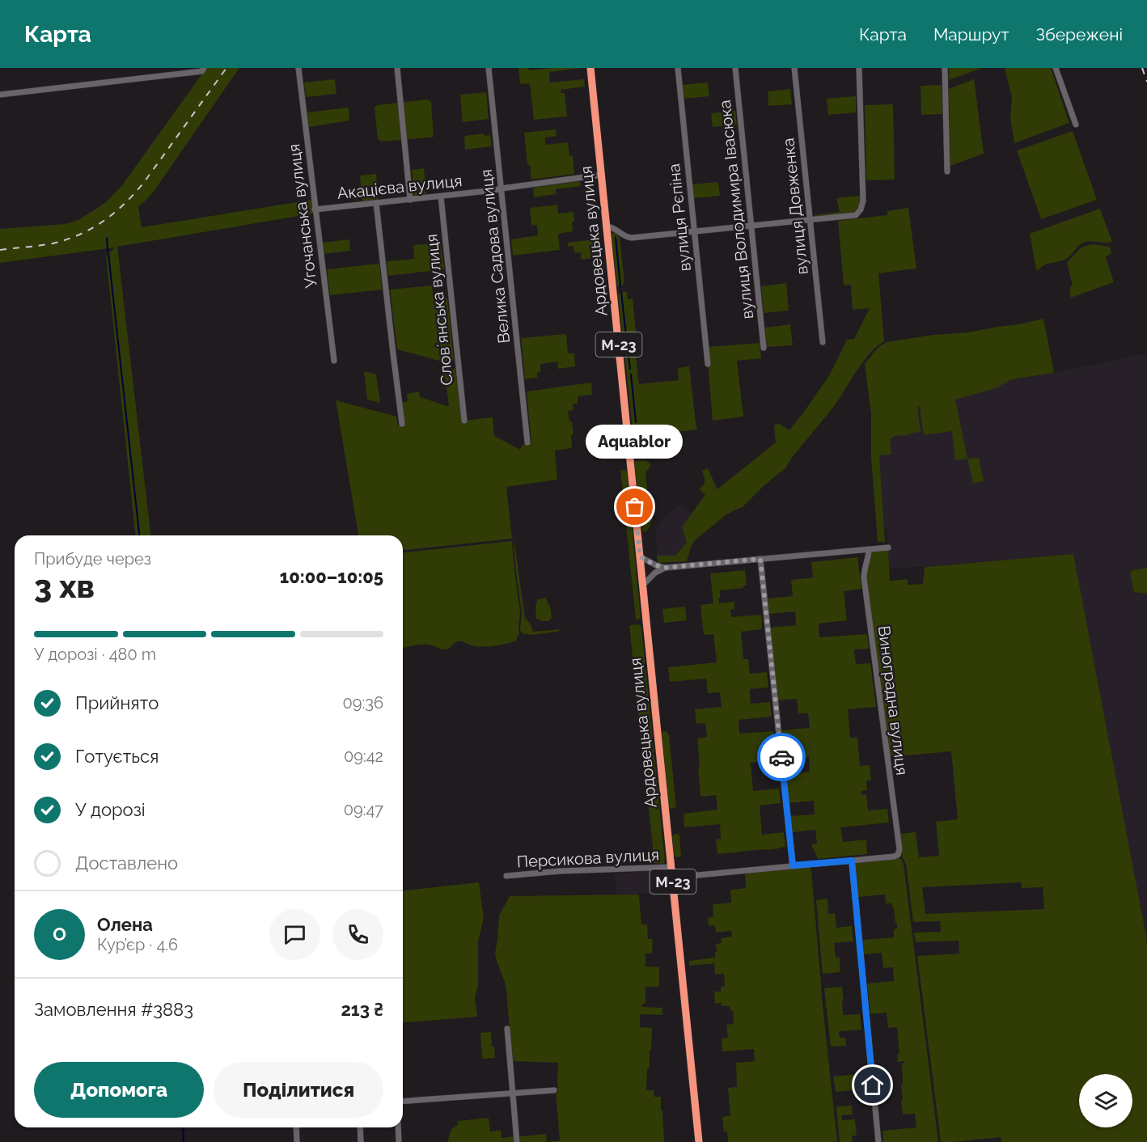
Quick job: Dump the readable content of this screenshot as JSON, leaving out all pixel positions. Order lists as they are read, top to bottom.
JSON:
{
  "streets": {
    "highway": ["Ардовецька вулиця", "М-23"],
    "street": [
      "Акацієва вулиця",
      "вулиця Довженка",
      "вулиця Володимира Івасюка",
      "Угочанська вулиця",
      "вулиця Рєпіна",
      "Велика Садова вулиця",
      "Словʼянська вулиця",
      "Виноградна вулиця",
      "Персикова вулиця"
    ]
  },
  "crossings": [
    ["Акацієва вулиця", "Угочанська вулиця"],
    ["Акацієва вулиця", "Ардовецька вулиця"],
    ["Акацієва вулиця", "Велика Садова вулиця"],
    ["Акацієва вулиця", "Словʼянська вулиця"],
    ["Ардовецька вулиця", "Персикова вулиця"]
  ],
  "places": ["Aquablor"],
  "page": {
    "header": "Карта",
    "nav": ["Карта", "Маршрут", "Збережені"],
    "bubble": "Aquablor",
    "heading": ["3 хв", "Прибуде через", "10:00–10:05"],
    "panel": [
      "Олена",
      "Кур’єр · 4.6",
      "Замовлення #3883",
      "213 ₴"
    ],
    "bar": "У дорозі · 480 m",
    "list": [
      ["Прийнято", "09:36"],
      ["Готується", "09:42"],
      ["У дорозі", "09:47"],
      "Доставлено"
    ],
    "round": "О",
    "buttons": ["Допомога", "Поділитися"]
  }
}
